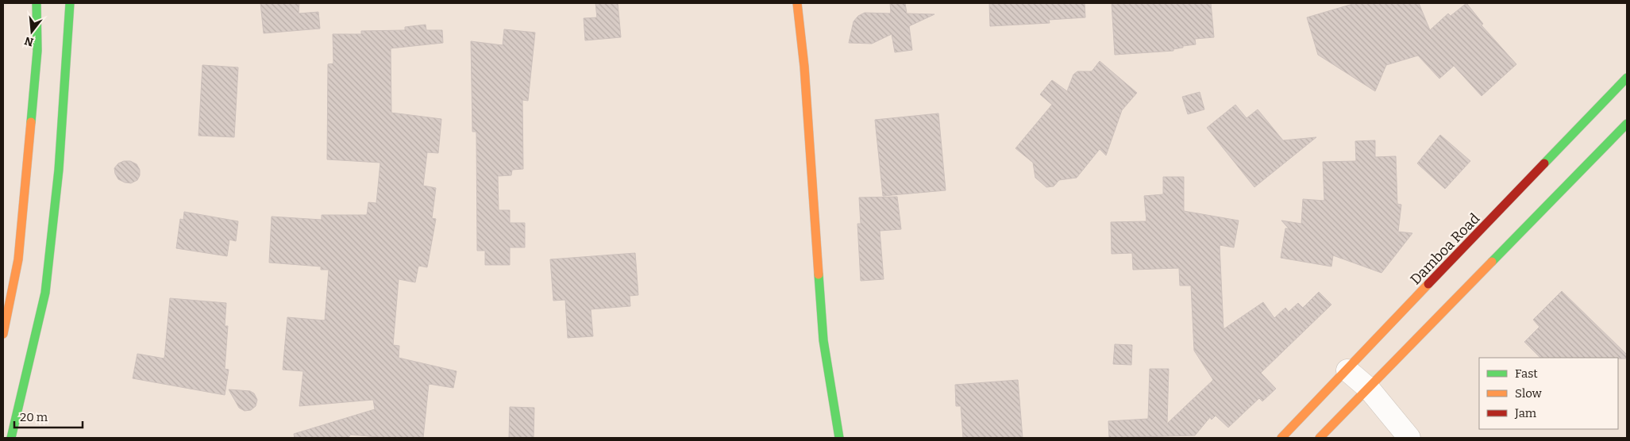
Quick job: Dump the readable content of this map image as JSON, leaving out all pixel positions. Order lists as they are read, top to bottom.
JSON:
{
  "streets": {
    "main road": ["Damboa Road"]
  },
  "legend": ["Fast", "Slow", "Jam"],
  "scale_bar": "20 m",
  "north": "bottom"
}
